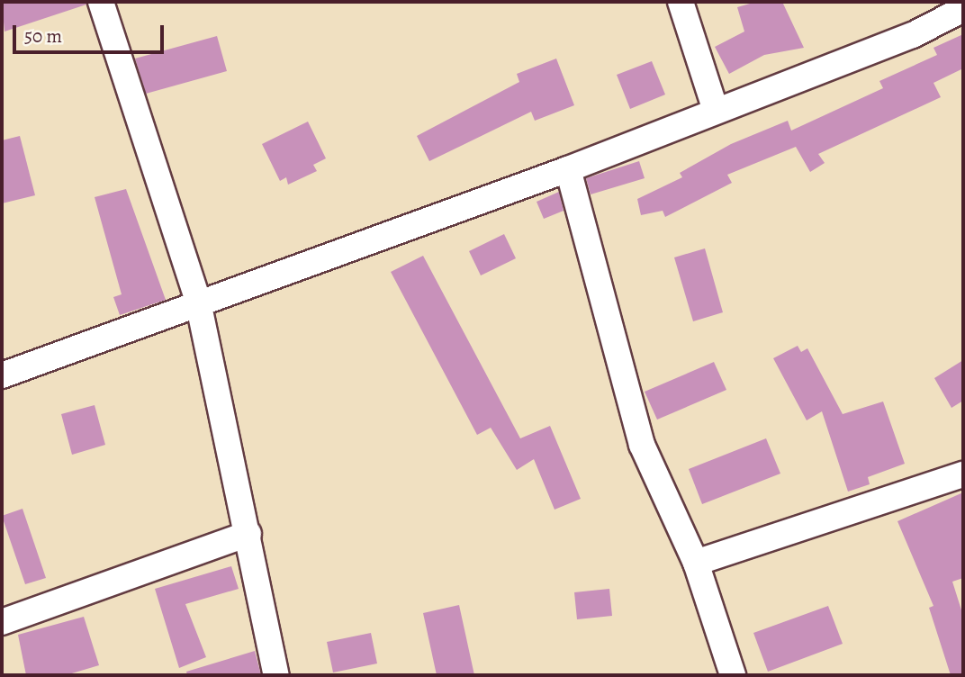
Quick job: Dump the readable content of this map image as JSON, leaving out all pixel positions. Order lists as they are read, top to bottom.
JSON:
{
  "scale_bar": "50 m"
}
